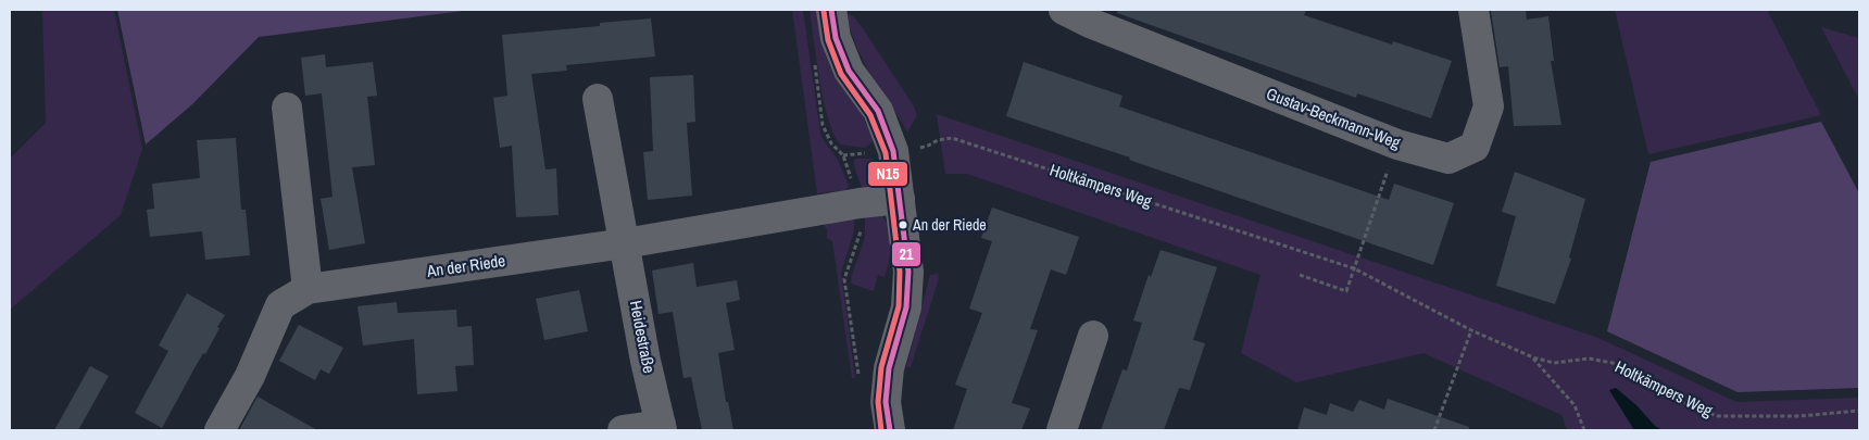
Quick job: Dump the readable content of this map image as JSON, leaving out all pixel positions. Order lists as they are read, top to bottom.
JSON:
{
  "streets": {
    "street": ["Gustav-Beckmann-Weg", "An der Riede", "Heidestraße"],
    "path": ["Holtkämpers Weg"]
  },
  "crossings": [
    ["An der Riede", "Heidestraße"]
  ],
  "places": ["An der Riede"],
  "lines": ["transit line 21", "transit line N15"]
}
